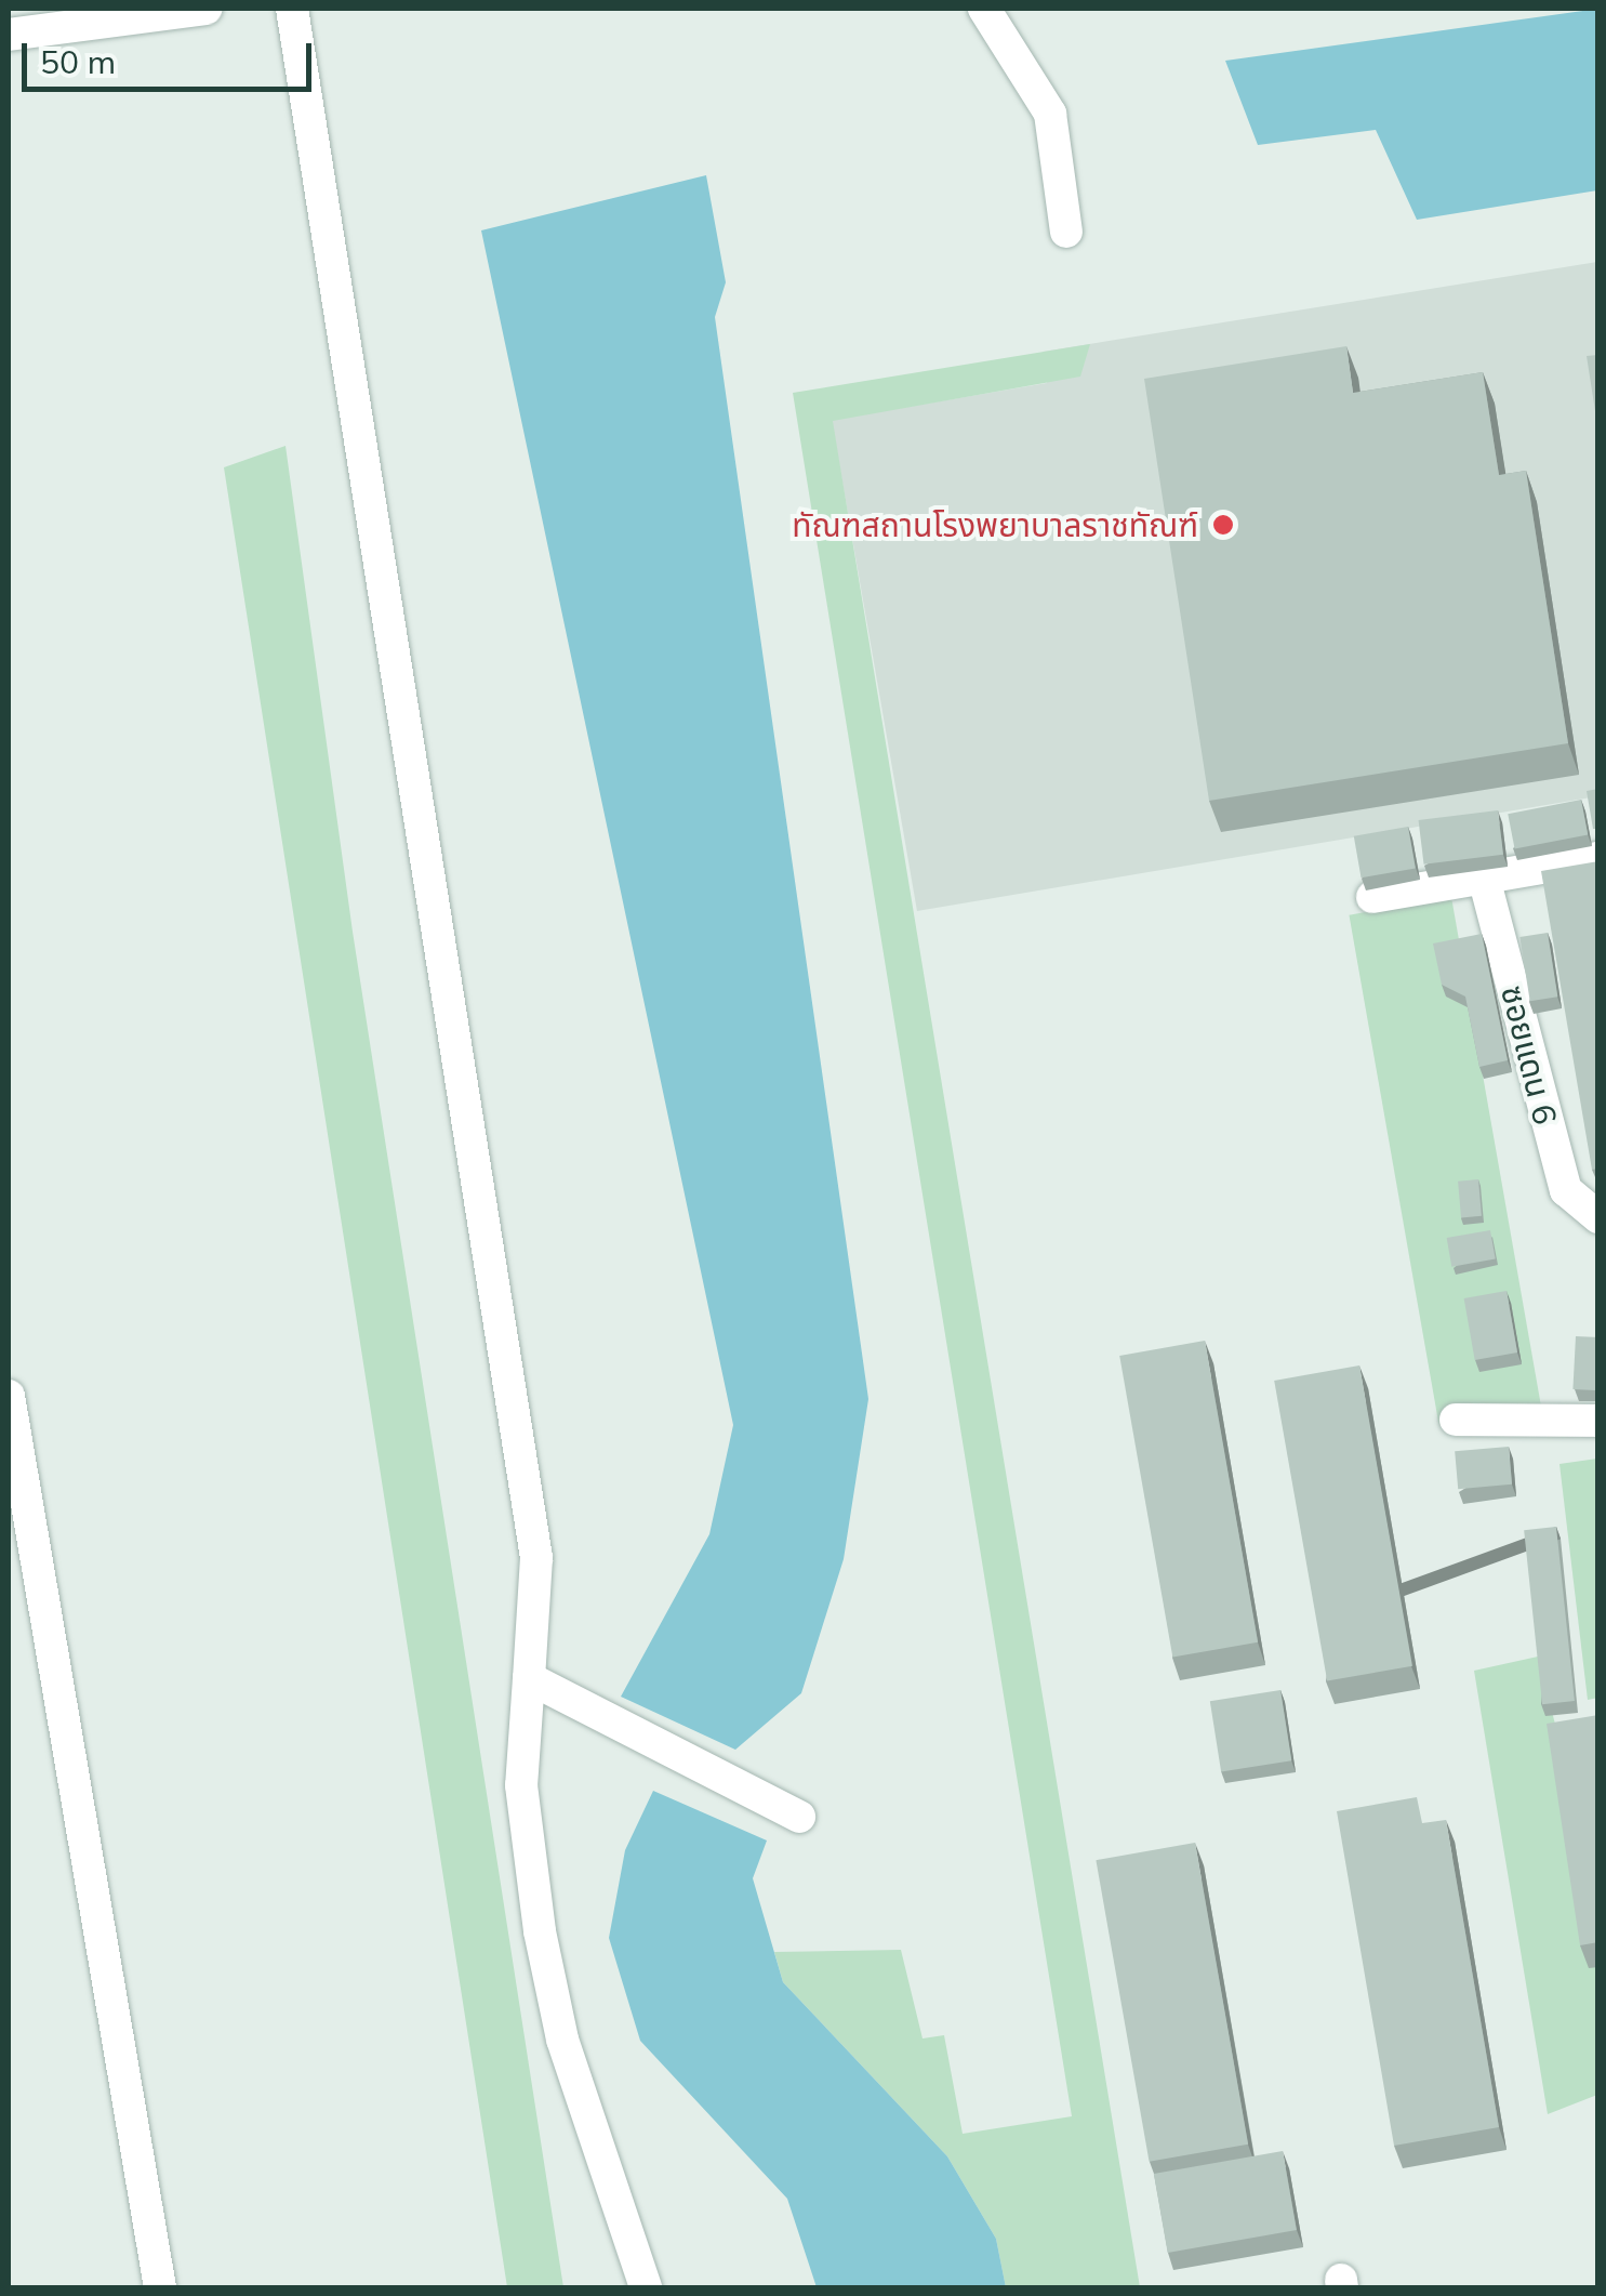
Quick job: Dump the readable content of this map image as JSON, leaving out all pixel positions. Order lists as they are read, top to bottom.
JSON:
{
  "streets": {
    "street": ["ซอยแดน 6"]
  },
  "places": ["ทัณฑสถานโรงพยาบาลราชทัณฑ์"],
  "scale_bar": "50 m"
}
